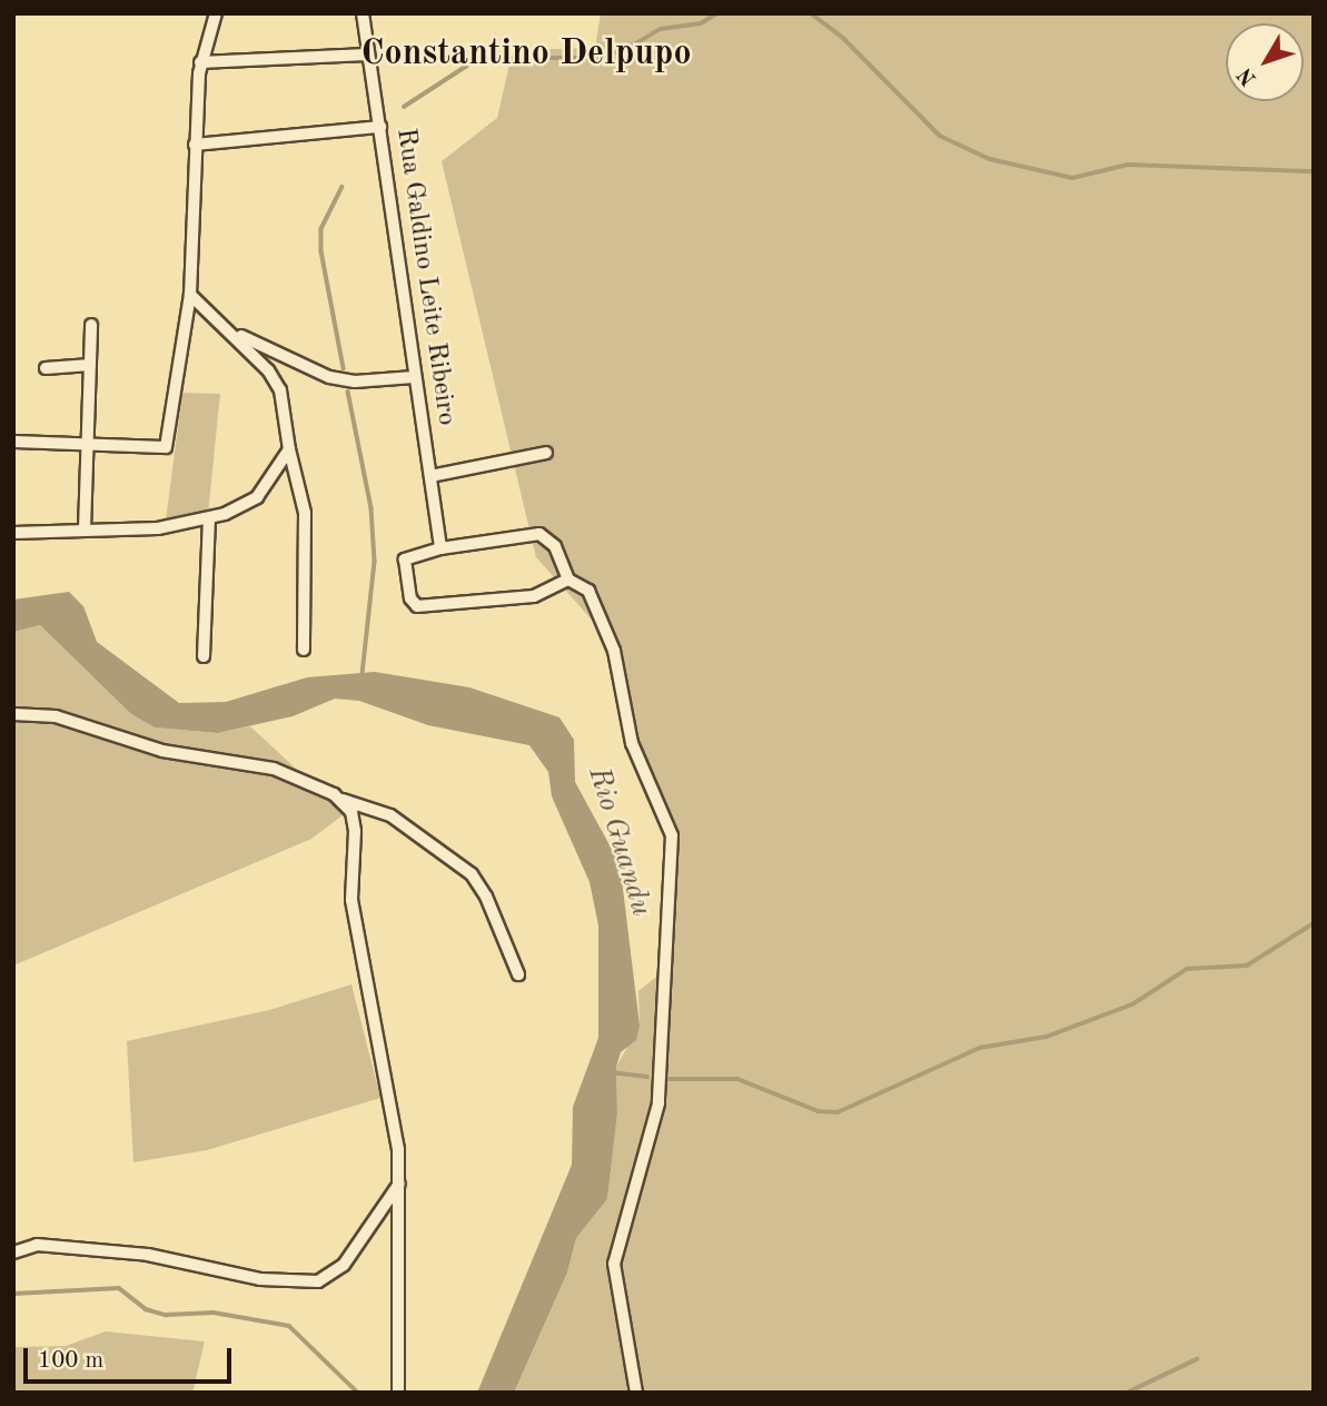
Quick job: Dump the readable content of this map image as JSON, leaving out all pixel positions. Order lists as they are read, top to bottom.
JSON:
{
  "streets": {
    "street": ["Rua Galdino Leite Ribeiro"]
  },
  "districts": ["Constantino Delpupo"],
  "water": ["Rio Guandu"],
  "scale_bar": "100 m",
  "north": "bottom left"
}
